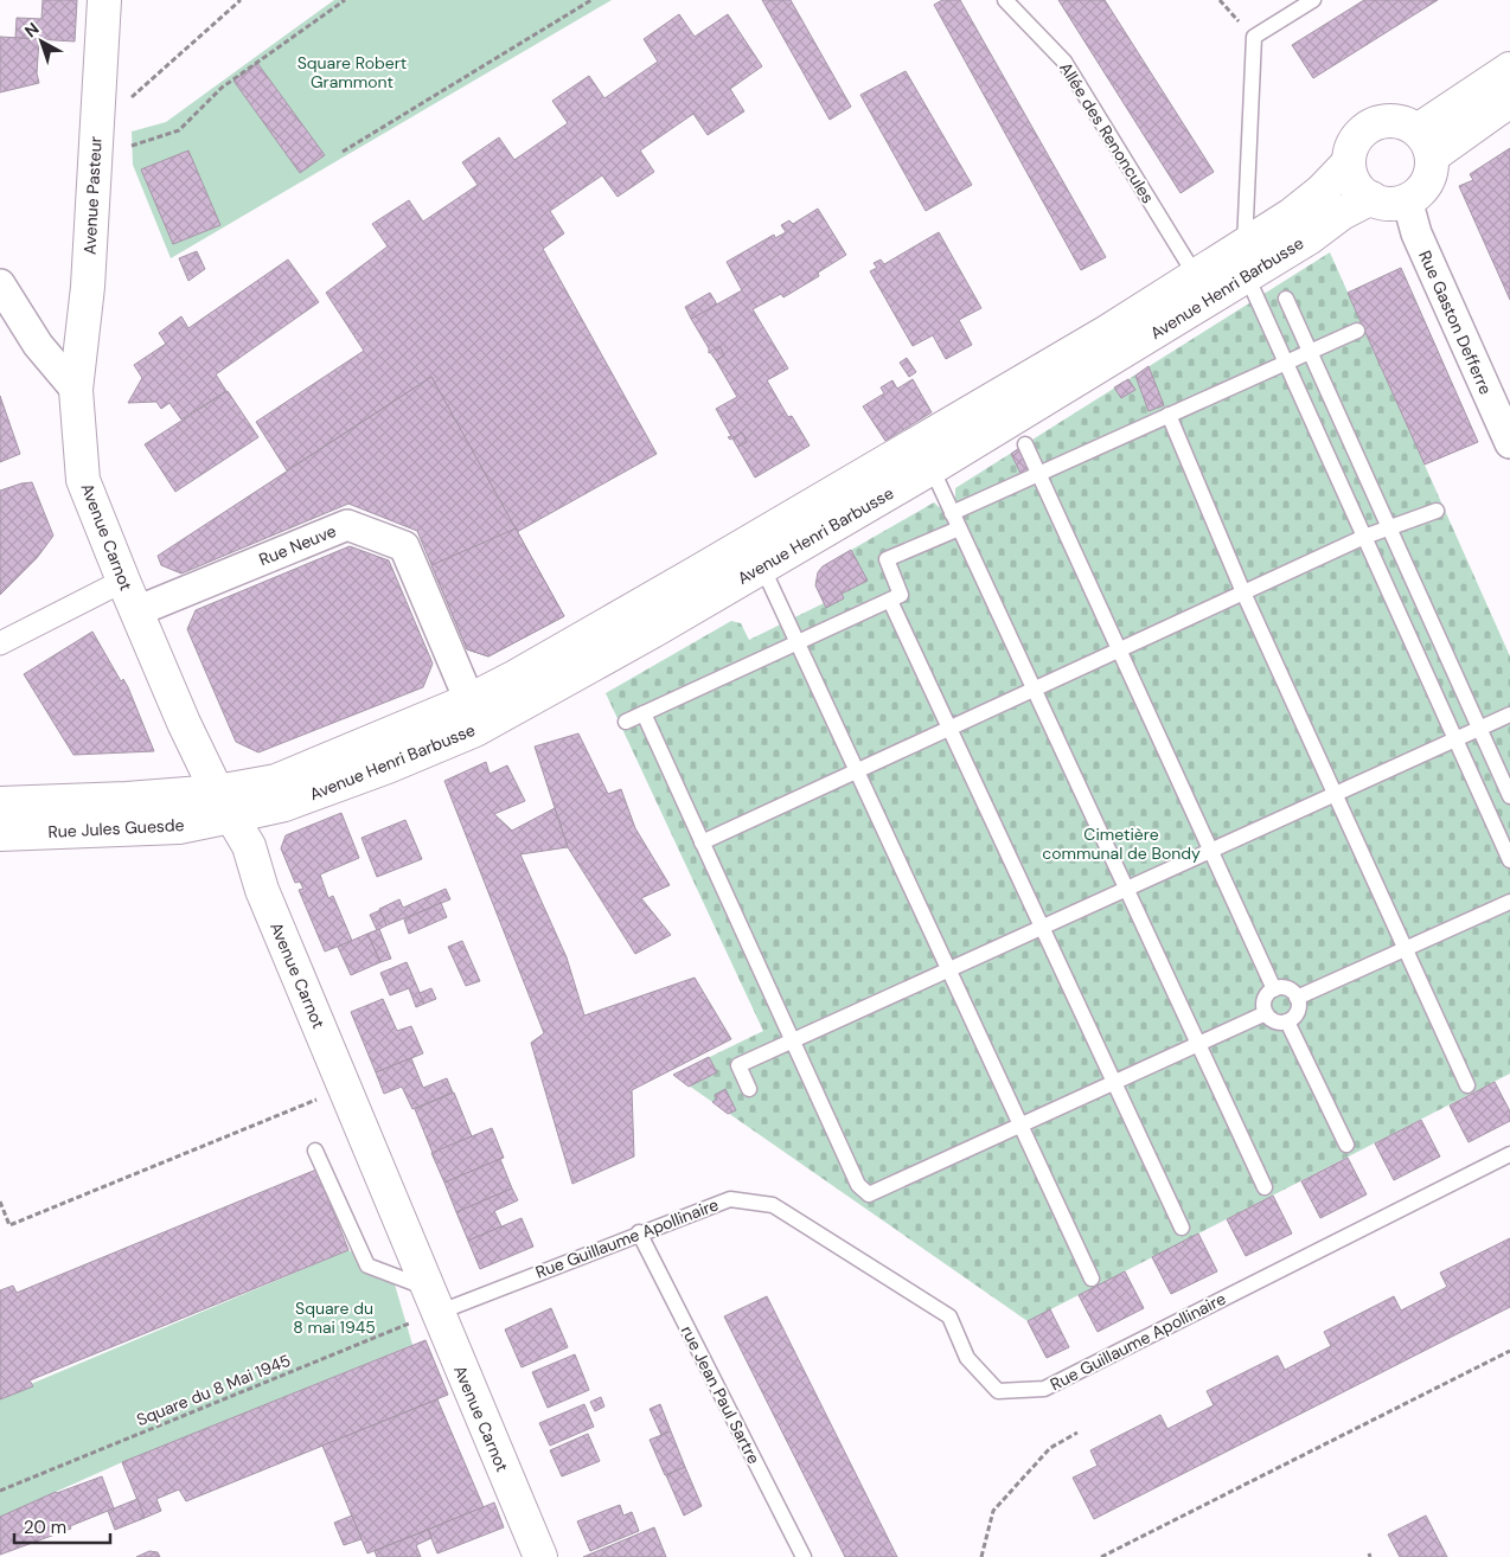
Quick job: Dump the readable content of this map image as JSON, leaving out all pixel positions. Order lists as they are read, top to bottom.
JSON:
{
  "streets": {
    "street": [
      "Avenue Pasteur",
      "Avenue Henri Barbusse",
      "Rue Gaston Defferre",
      "Avenue Carnot",
      "Rue Neuve",
      "Rue Jules Guesde"
    ],
    "lane": ["Allée des Renoncules", "Rue Guillaume Apollinaire", "rue Jean Paul Sartre"],
    "path": ["Square du 8 Mai 1945"]
  },
  "crossings": [
    ["Allée des Renoncules", "Avenue Henri Barbusse"],
    ["Avenue Pasteur", "Avenue Carnot"],
    ["Avenue Henri Barbusse", "Rue Gaston Defferre"],
    ["Avenue Henri Barbusse", "Avenue Carnot"],
    ["Avenue Henri Barbusse", "Rue Neuve"],
    ["Avenue Henri Barbusse", "Rue Jules Guesde"],
    ["Avenue Carnot", "Rue Neuve"],
    ["Avenue Carnot", "Rue Jules Guesde"],
    ["Avenue Carnot", "Rue Guillaume Apollinaire"],
    ["Avenue Carnot", "Square du 8 Mai 1945"],
    ["Rue Guillaume Apollinaire", "Square du 8 Mai 1945"],
    ["Rue Guillaume Apollinaire", "rue Jean Paul Sartre"]
  ],
  "parks": ["Square Robert Grammont", "Cimetière communal de Bondy", "Square du 8 mai 1945"],
  "scale_bar": "20 m",
  "north": "top left"
}
